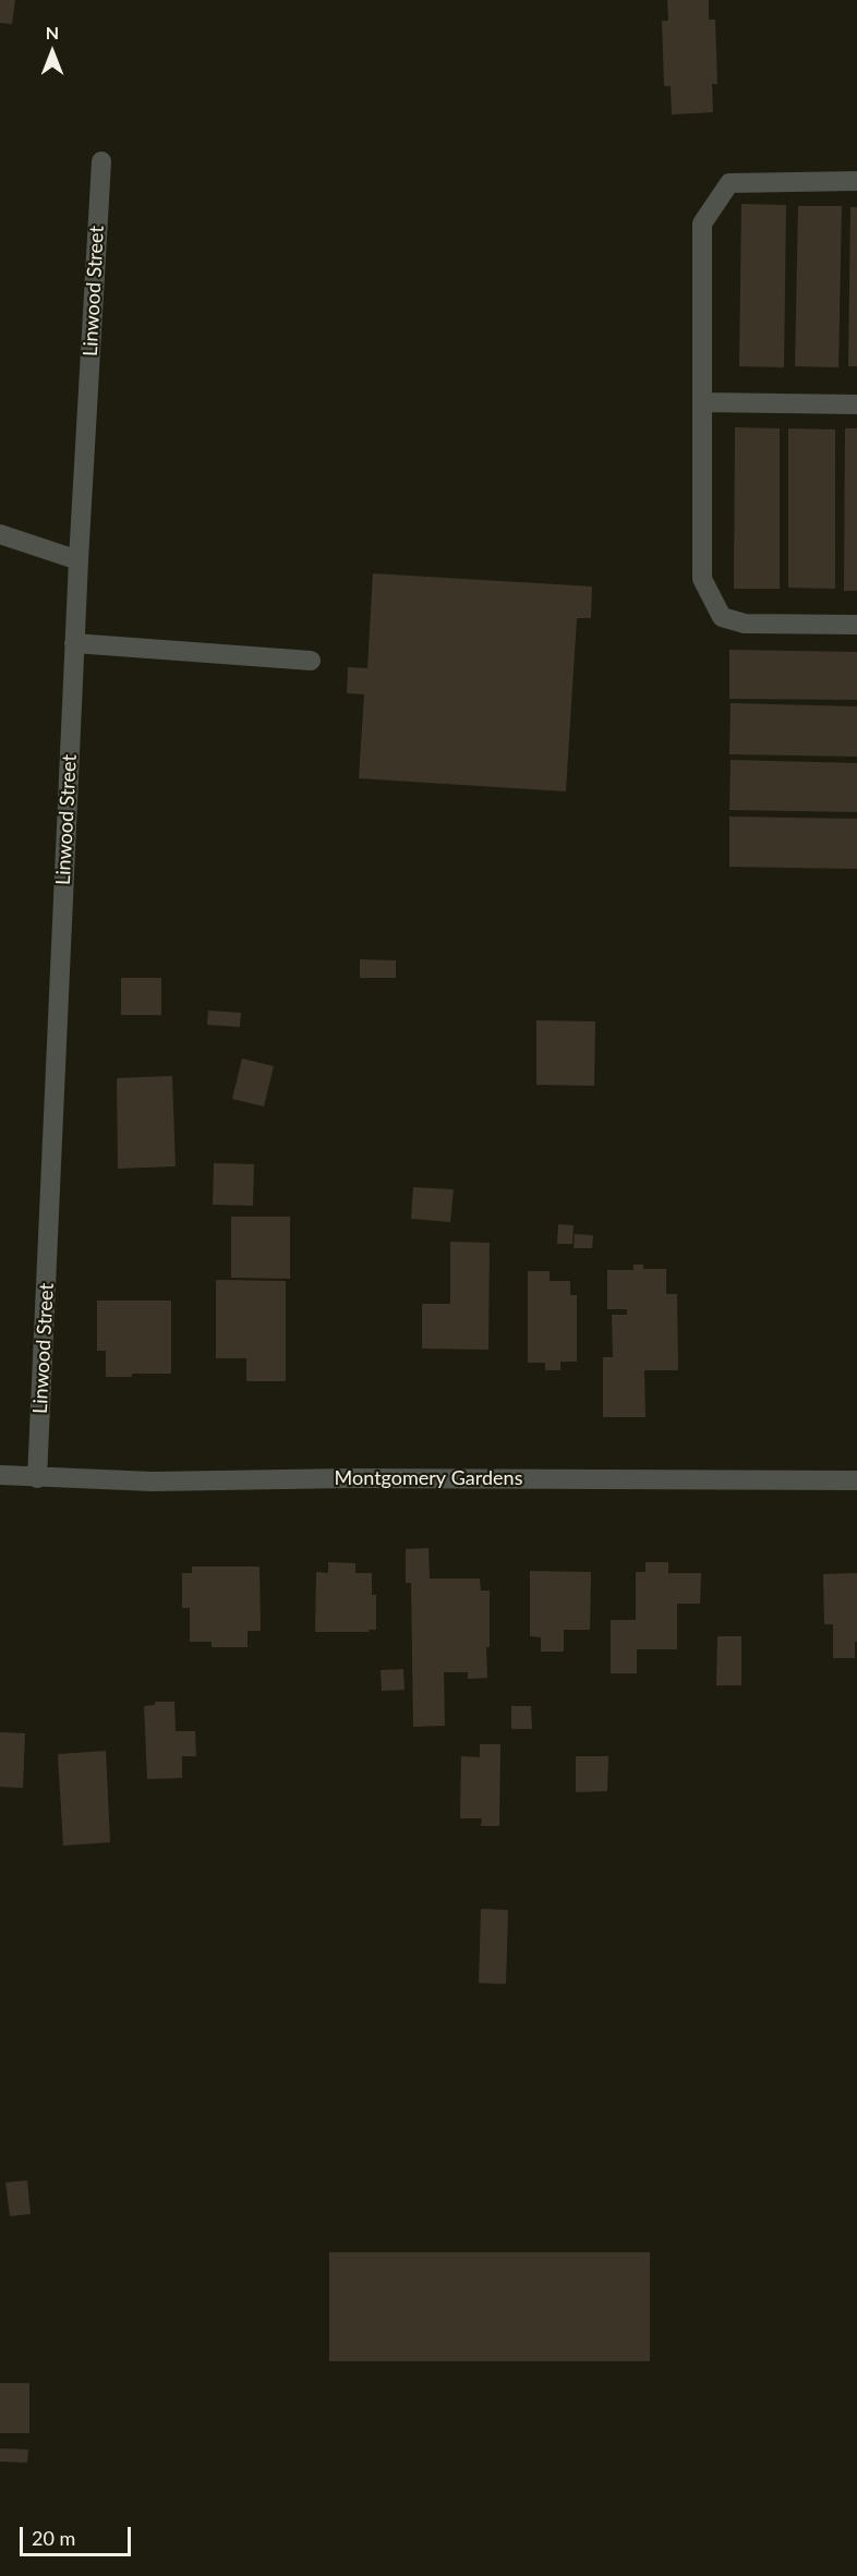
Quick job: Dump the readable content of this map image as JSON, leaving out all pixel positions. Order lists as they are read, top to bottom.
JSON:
{
  "streets": {
    "street": ["Linwood Street", "Montgomery Gardens"]
  },
  "crossings": [
    ["Linwood Street", "Montgomery Gardens"]
  ],
  "scale_bar": "20 m",
  "north": "top"
}
